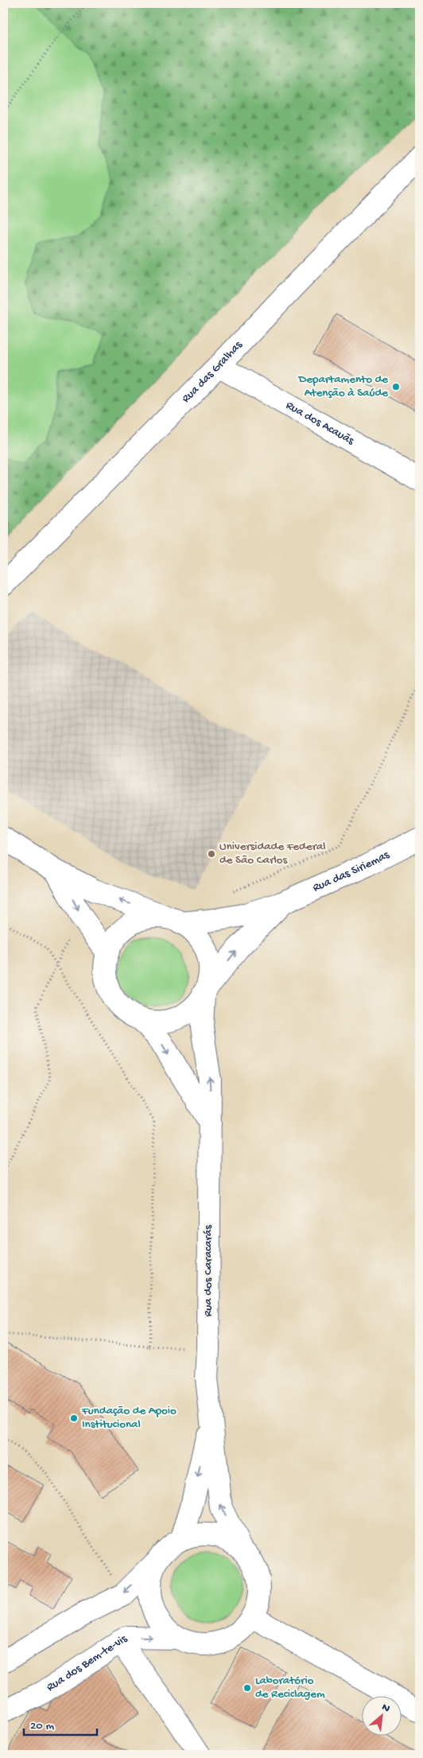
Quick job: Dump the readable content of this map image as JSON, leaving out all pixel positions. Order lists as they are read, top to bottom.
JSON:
{
  "streets": {
    "street": [
      "Rua das Gralhas",
      "Rua dos Acauãs",
      "Rua das Siriemas",
      "Rua dos Caracarás",
      "Rua dos Bem-te-vis"
    ]
  },
  "crossings": [
    ["Rua das Gralhas", "Rua dos Acauãs"],
    ["Rua das Siriemas", "Rua dos Caracarás"],
    ["Rua dos Caracarás", "Rua dos Bem-te-vis"]
  ],
  "places": [
    "Departamento de Atenção à Saúde",
    "Universidade Federal de São Carlos",
    "Fundação de Apoio Institucional",
    "Laboratório de Reciclagem"
  ],
  "scale_bar": "20 m",
  "north": "top right"
}
